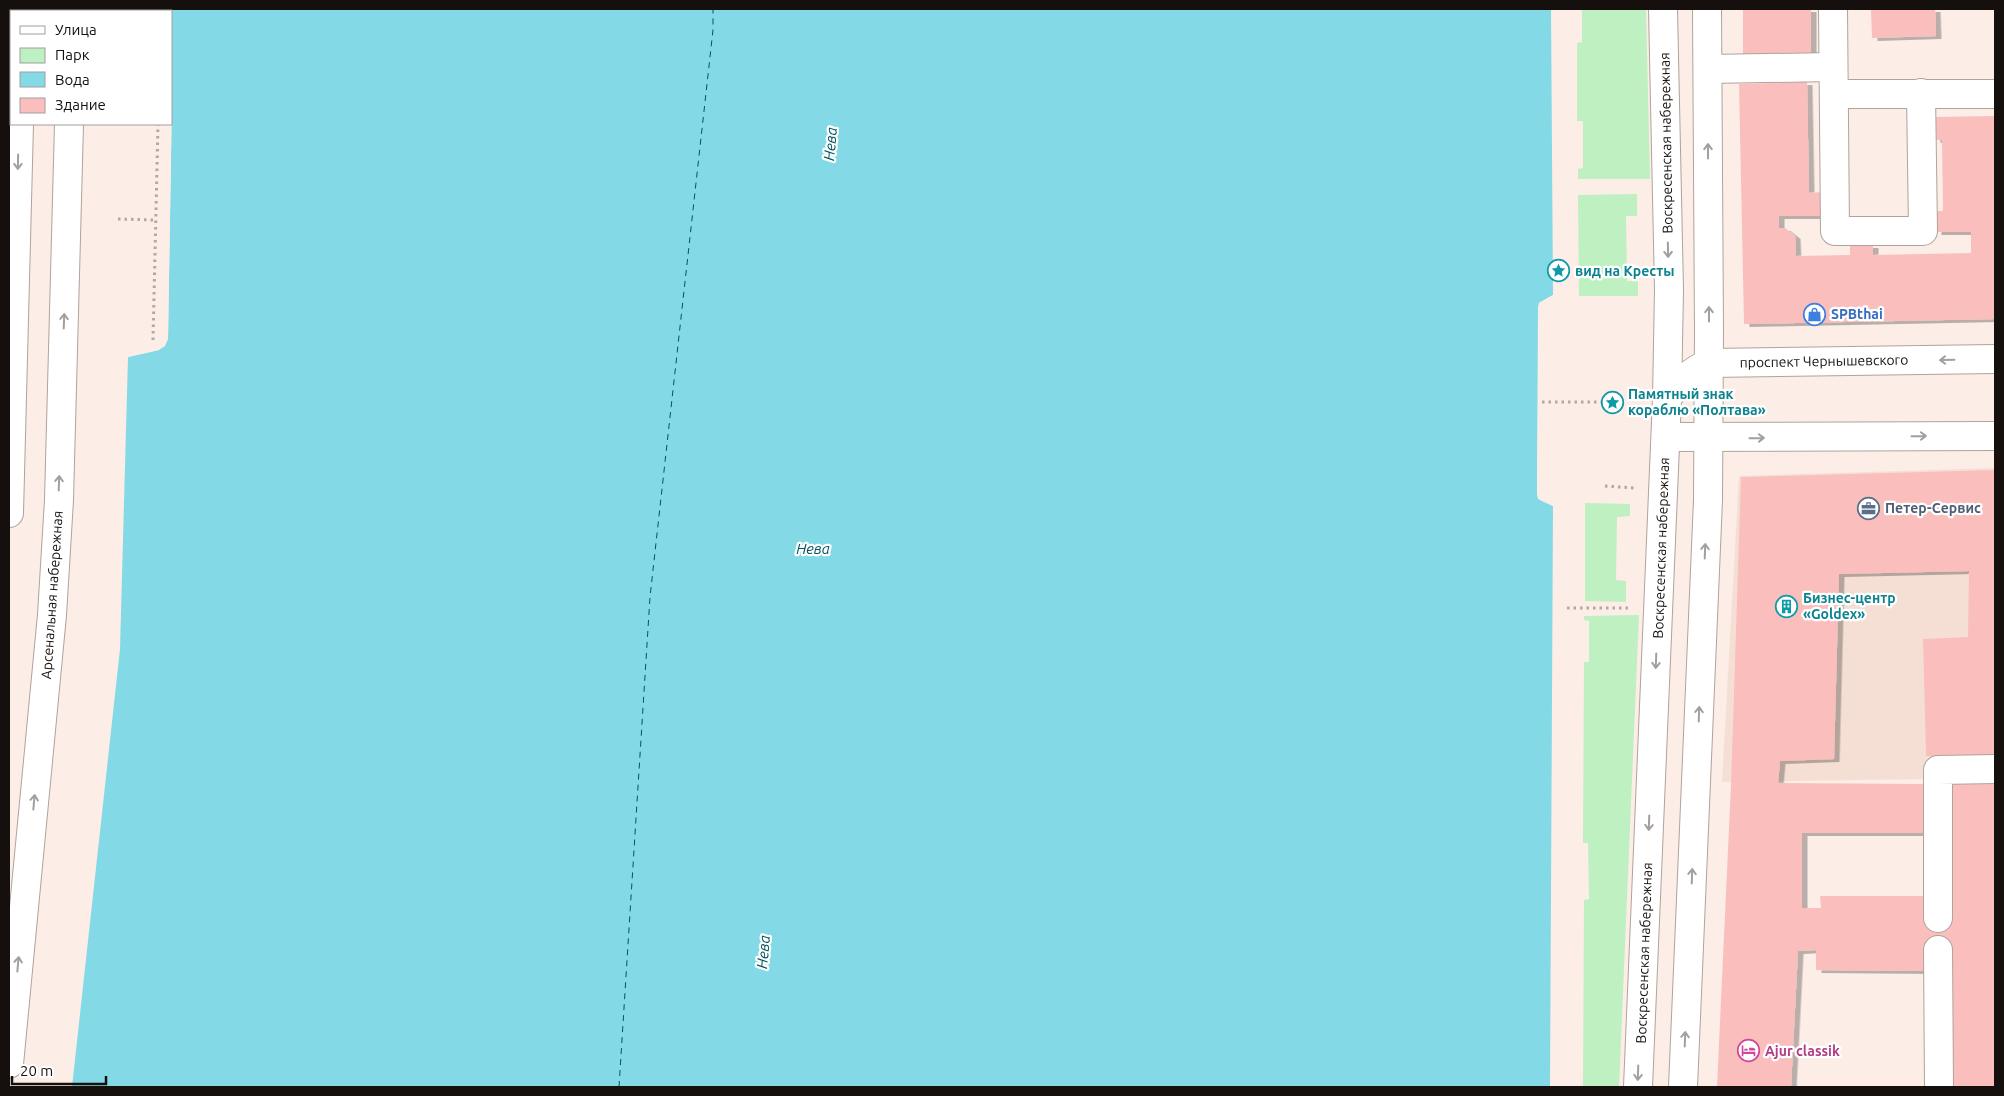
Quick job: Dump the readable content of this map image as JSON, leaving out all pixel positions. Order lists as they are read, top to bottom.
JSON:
{
  "streets": {
    "main road": ["Воскресенская набережная", "проспект Чернышевского", "Арсенальная набережная"]
  },
  "water": ["Нева"],
  "places": {
    "place": ["вид на Кресты", "Памятный знак кораблю «Полтава»"],
    "shop": ["SPBthai"],
    "office": ["Петер-Сервис"],
    "building": ["Бизнес-центр «Goldex»"],
    "hotel": ["Ajur classik"]
  },
  "legend": [
    "Улица",
    "Парк",
    "Вода",
    "Здание"
  ],
  "scale_bar": "20 m"
}
